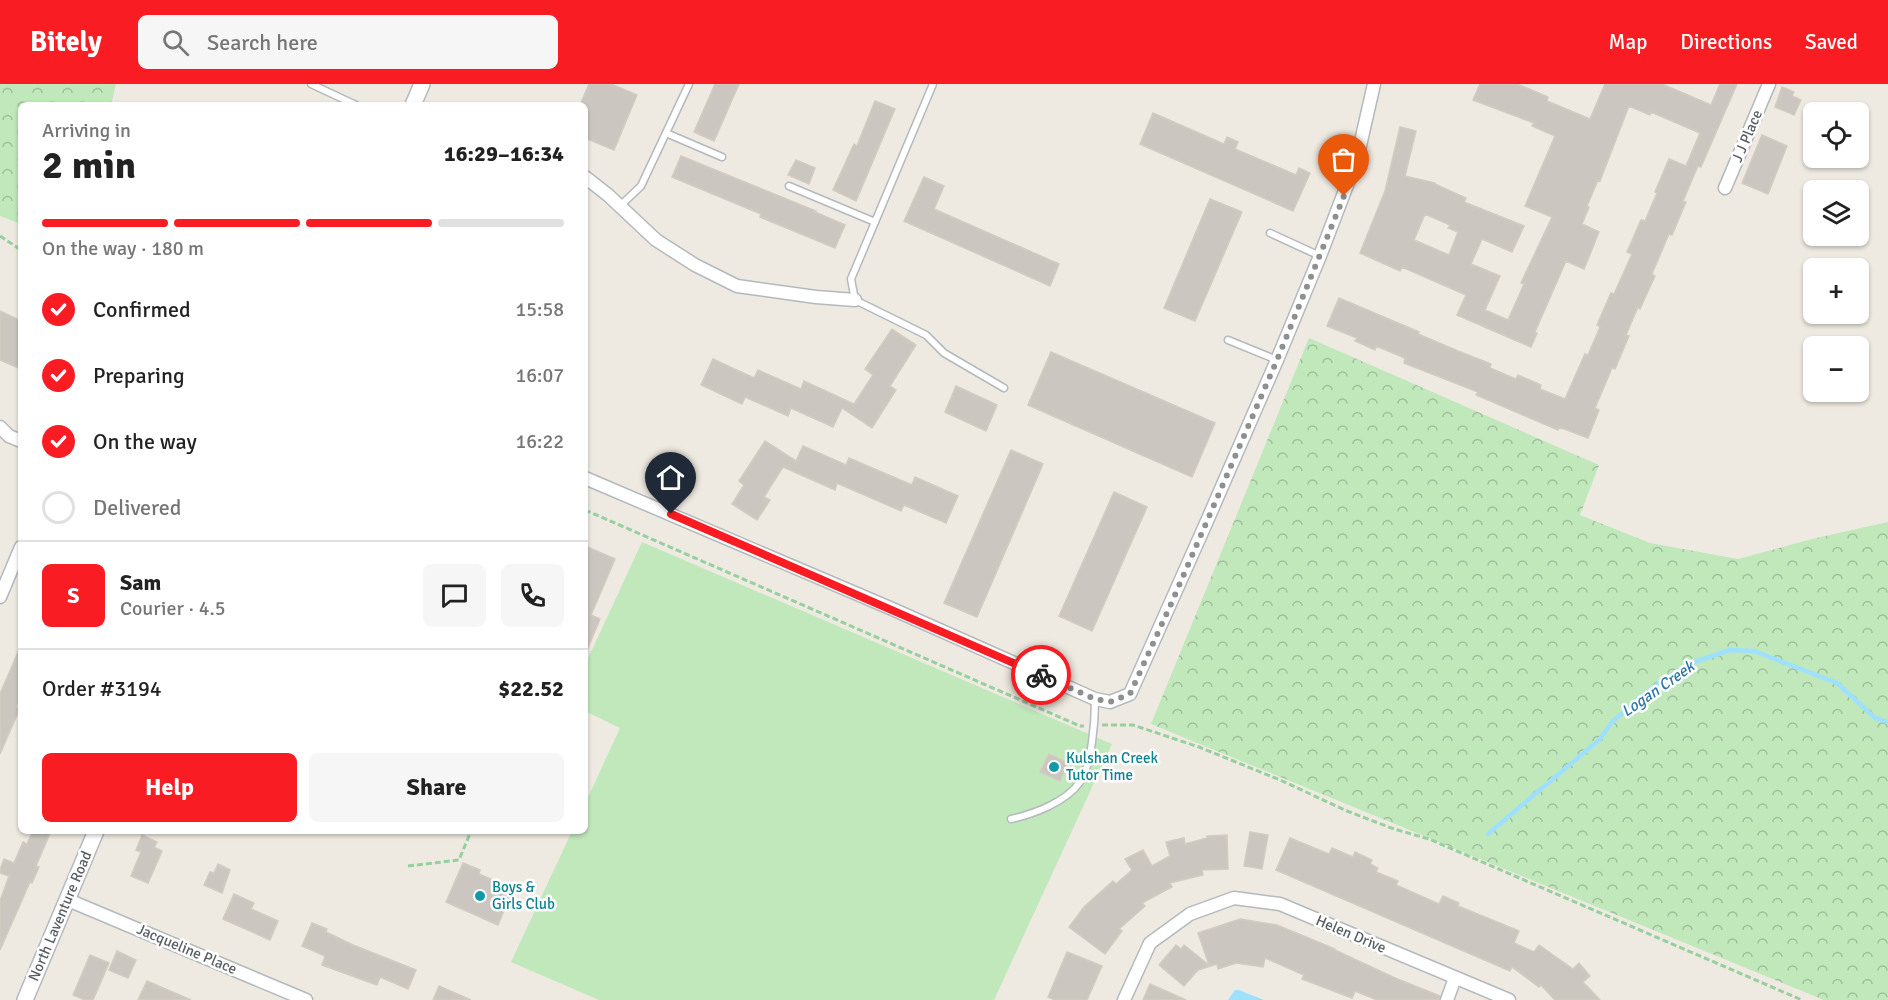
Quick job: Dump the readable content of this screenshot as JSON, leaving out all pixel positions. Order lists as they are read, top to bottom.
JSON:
{
  "streets": {
    "street": [
      "J J Place",
      "North Laventure Road",
      "Helen Drive",
      "Jacqueline Place"
    ]
  },
  "crossings": [
    ["North Laventure Road", "Jacqueline Place"]
  ],
  "water": ["Logan Creek"],
  "places": ["Kulshan Creek Tutor Time", "Boys & Girls Club"],
  "page": {
    "header": "Bitely",
    "search": "Search here",
    "nav": ["Map", "Directions", "Saved"],
    "map_buttons": ["+", "−"],
    "heading": ["2 min", "Arriving in", "16:29–16:34"],
    "panel": [
      "Sam",
      "Courier · 4.5",
      "Order #3194",
      "$22.52"
    ],
    "bar": "On the way · 180 m",
    "list": [
      ["Confirmed", "15:58"],
      ["Preparing", "16:07"],
      ["On the way", "16:22"],
      "Delivered"
    ],
    "round": "S",
    "buttons": ["Help", "Share"]
  }
}
